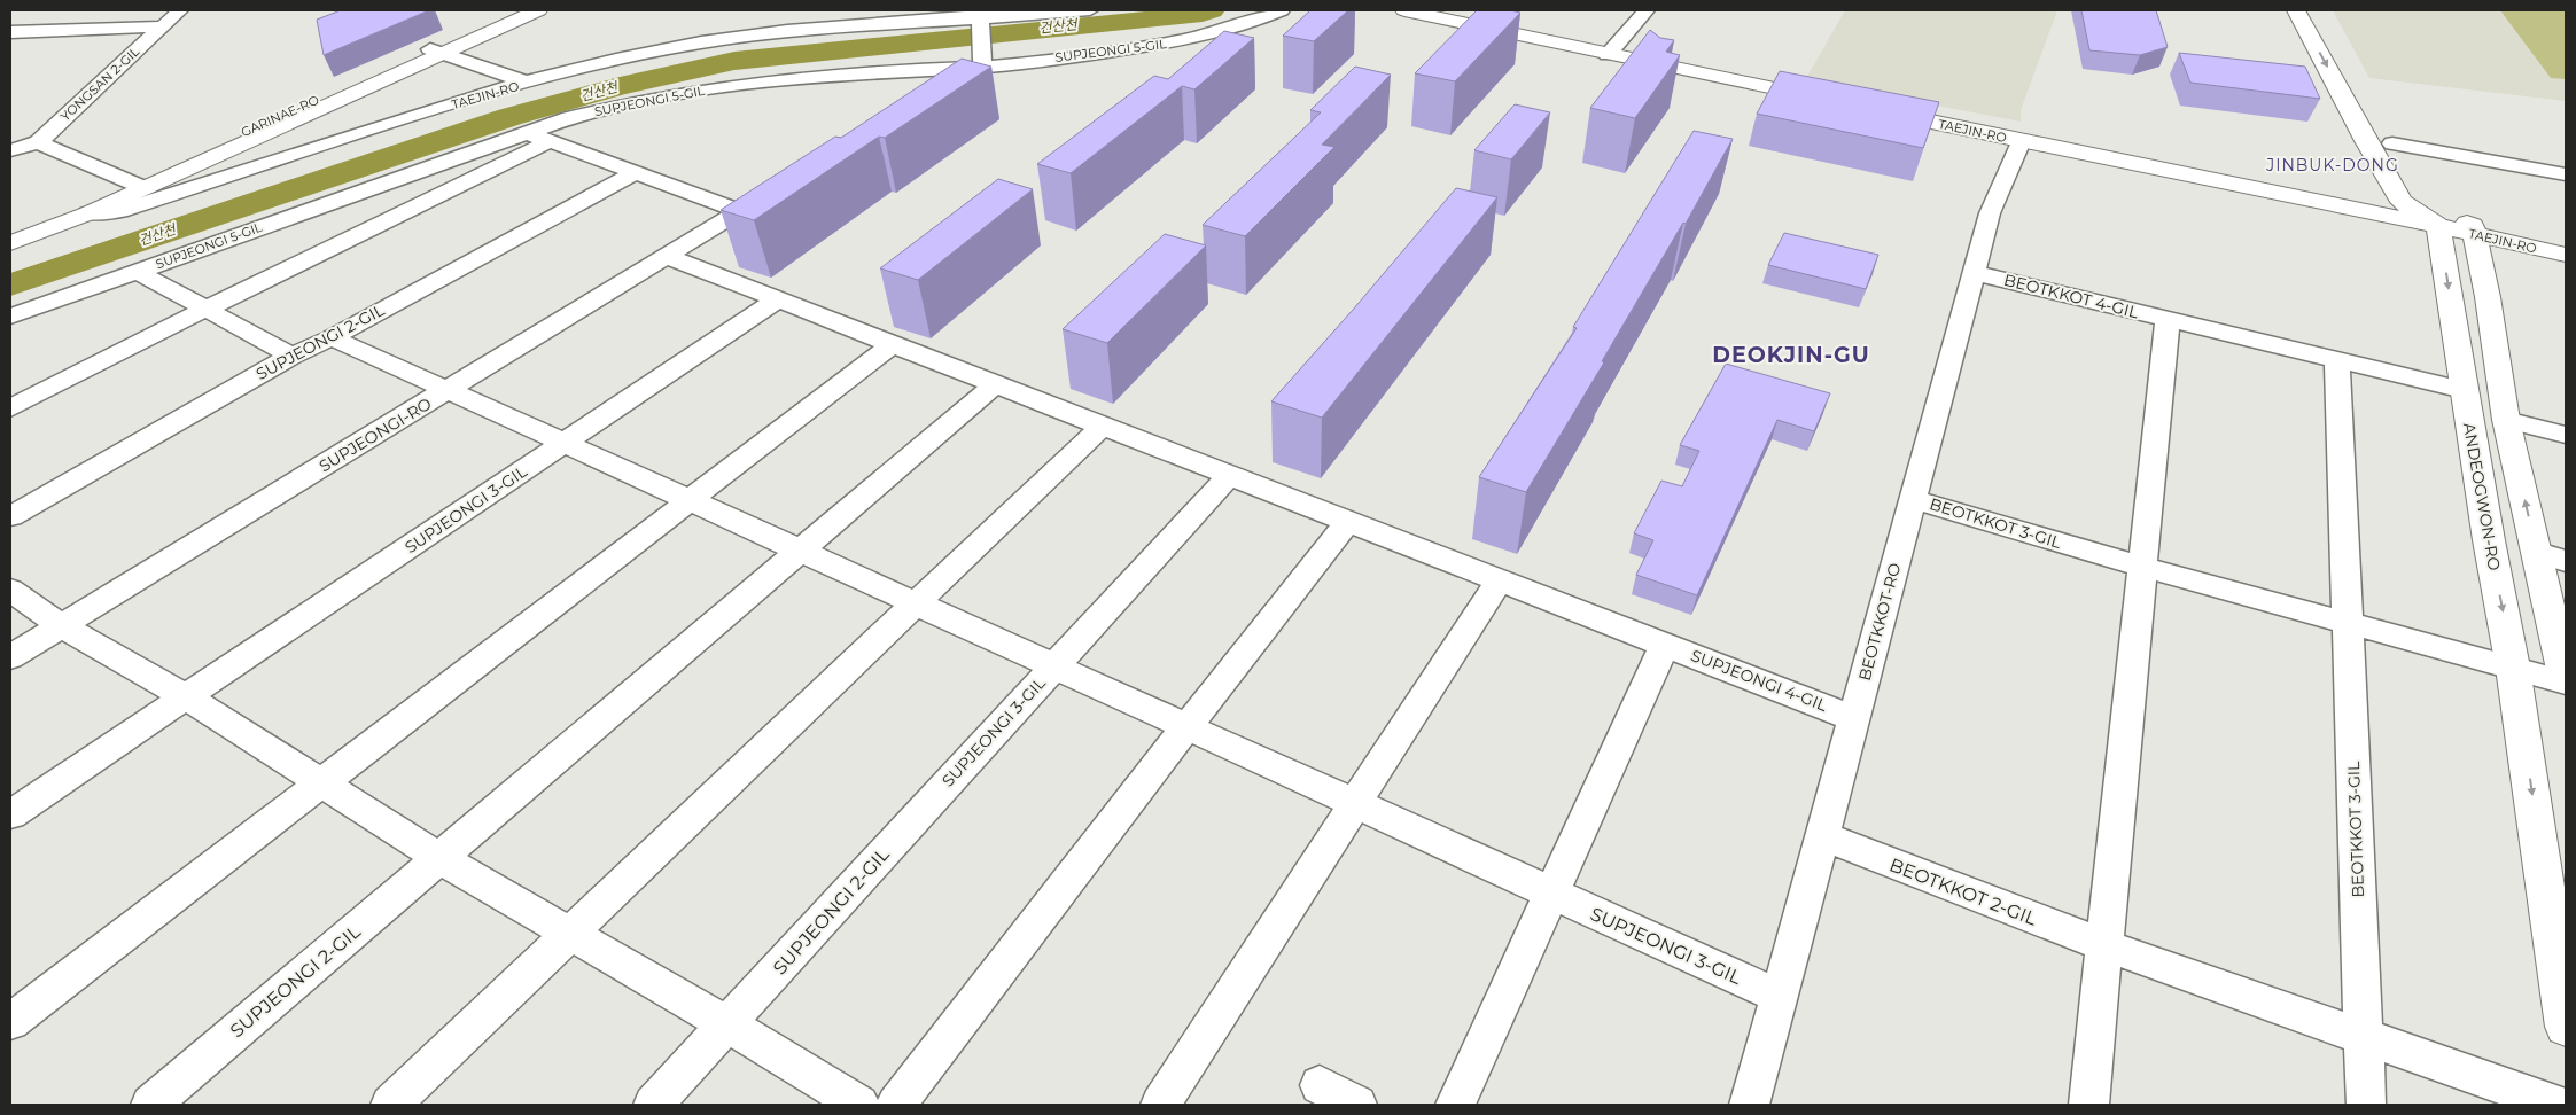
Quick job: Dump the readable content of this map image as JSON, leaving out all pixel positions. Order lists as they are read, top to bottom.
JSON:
{
  "streets": {
    "street": [
      "SUPJEONGI 5-GIL",
      "YONGSAN 2-GIL",
      "TAEJIN-RO",
      "GARINAE-RO",
      "BEOTKKOT 4-GIL",
      "SUPJEONGI 2-GIL",
      "SUPJEONGI-RO",
      "ANDEOGWON-RO",
      "SUPJEONGI 3-GIL",
      "BEOTKKOT 3-GIL",
      "BEOTKKOT-RO",
      "SUPJEONGI 4-GIL",
      "BEOTKKOT 2-GIL"
    ]
  },
  "crossings": [
    ["TAEJIN-RO", "GARINAE-RO"],
    ["TAEJIN-RO", "ANDEOGWON-RO"],
    ["TAEJIN-RO", "BEOTKKOT-RO"],
    ["BEOTKKOT 4-GIL", "ANDEOGWON-RO"],
    ["BEOTKKOT 4-GIL", "BEOTKKOT 3-GIL"],
    ["BEOTKKOT 4-GIL", "BEOTKKOT-RO"],
    ["SUPJEONGI 2-GIL", "SUPJEONGI 3-GIL"],
    ["SUPJEONGI-RO", "SUPJEONGI 3-GIL"],
    ["SUPJEONGI-RO", "SUPJEONGI 4-GIL"],
    ["ANDEOGWON-RO", "BEOTKKOT 3-GIL"],
    ["SUPJEONGI 3-GIL", "BEOTKKOT-RO"],
    ["SUPJEONGI 3-GIL", "SUPJEONGI 4-GIL"],
    ["BEOTKKOT 3-GIL", "BEOTKKOT-RO"],
    ["BEOTKKOT 3-GIL", "BEOTKKOT 2-GIL"],
    ["BEOTKKOT-RO", "SUPJEONGI 4-GIL"],
    ["BEOTKKOT-RO", "BEOTKKOT 2-GIL"]
  ],
  "districts": ["JINBUK-DONG", "DEOKJIN-GU"],
  "water": ["건산천"]
}
